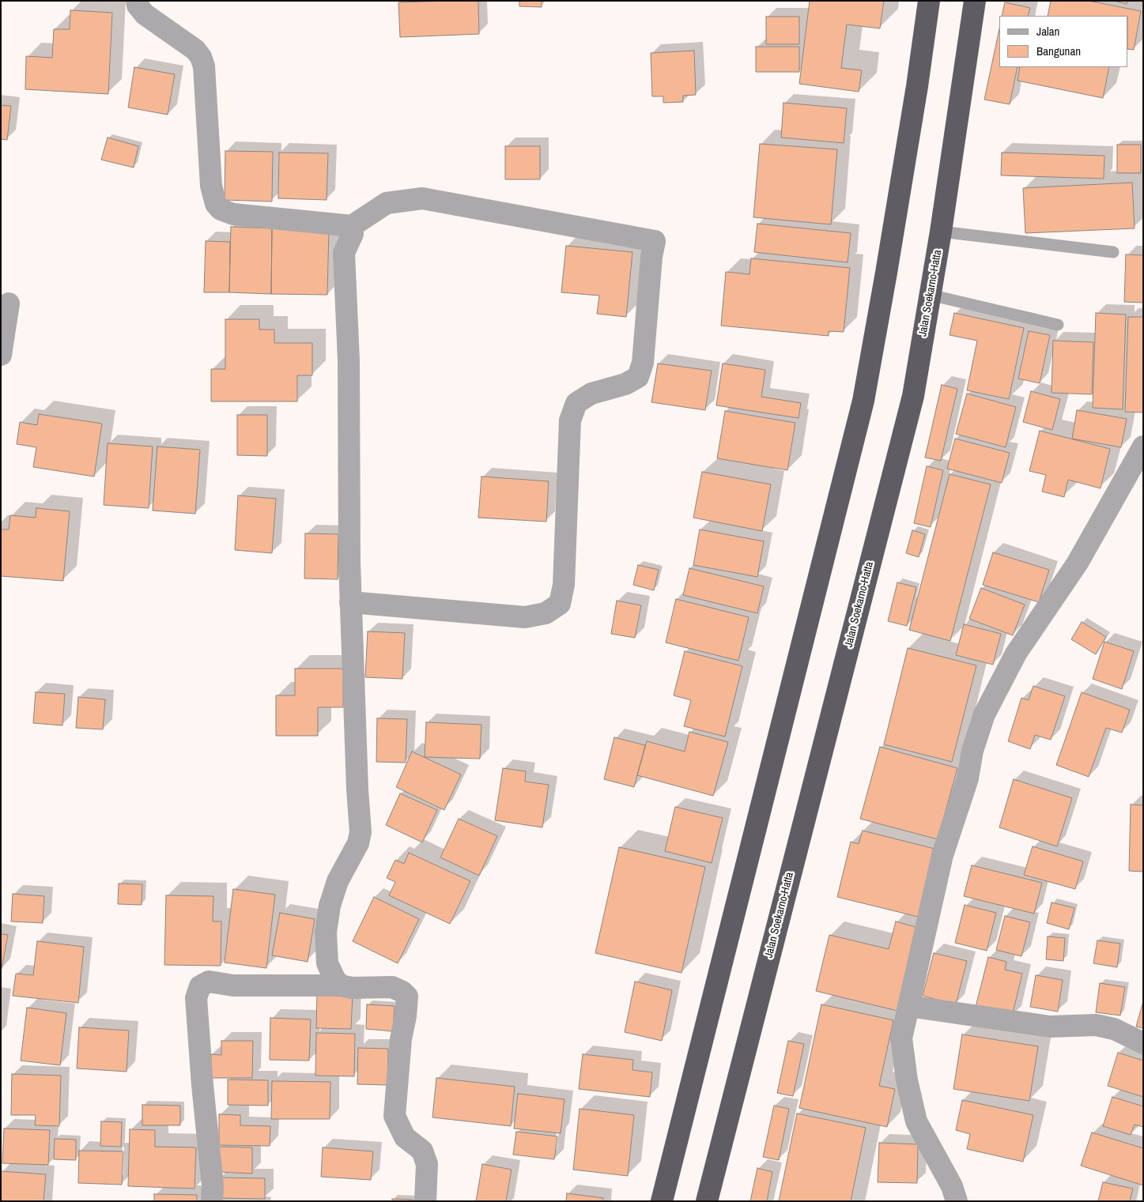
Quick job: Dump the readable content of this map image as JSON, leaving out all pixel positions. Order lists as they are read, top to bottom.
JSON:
{
  "streets": {
    "highway": ["Jalan Soekarno-Hatta"]
  },
  "legend": ["Jalan", "Bangunan"]
}
